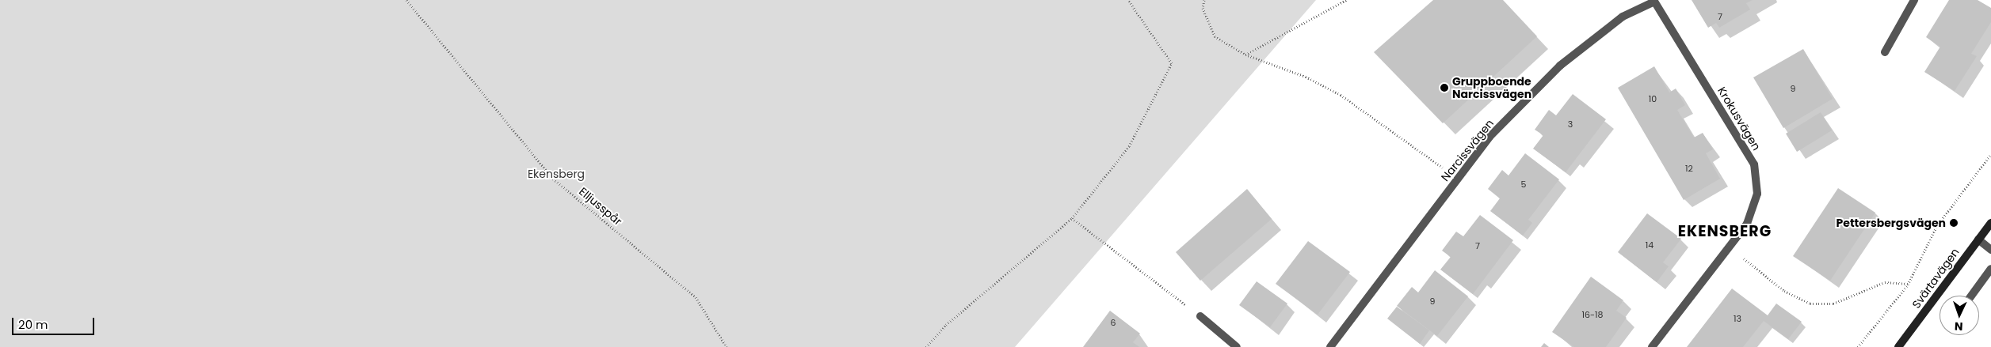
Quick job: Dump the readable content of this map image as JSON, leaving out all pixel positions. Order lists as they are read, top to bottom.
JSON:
{
  "streets": {
    "main road": ["Svärtavägen"],
    "street": ["Krokusvägen", "Narcissvägen"],
    "path": ["Elljusspår"]
  },
  "crossings": [
    ["Krokusvägen", "Narcissvägen"]
  ],
  "districts": ["EKENSBERG"],
  "parks": ["Ekensberg"],
  "places": ["Gruppboende Narcissvägen", "Pettersbergsvägen"],
  "house_numbers": [
    "7",
    "9",
    "10",
    "3",
    "12",
    "5",
    "14",
    "7",
    "9",
    "16-18",
    "13",
    "6"
  ],
  "scale_bar": "20 m",
  "north": "bottom"
}
